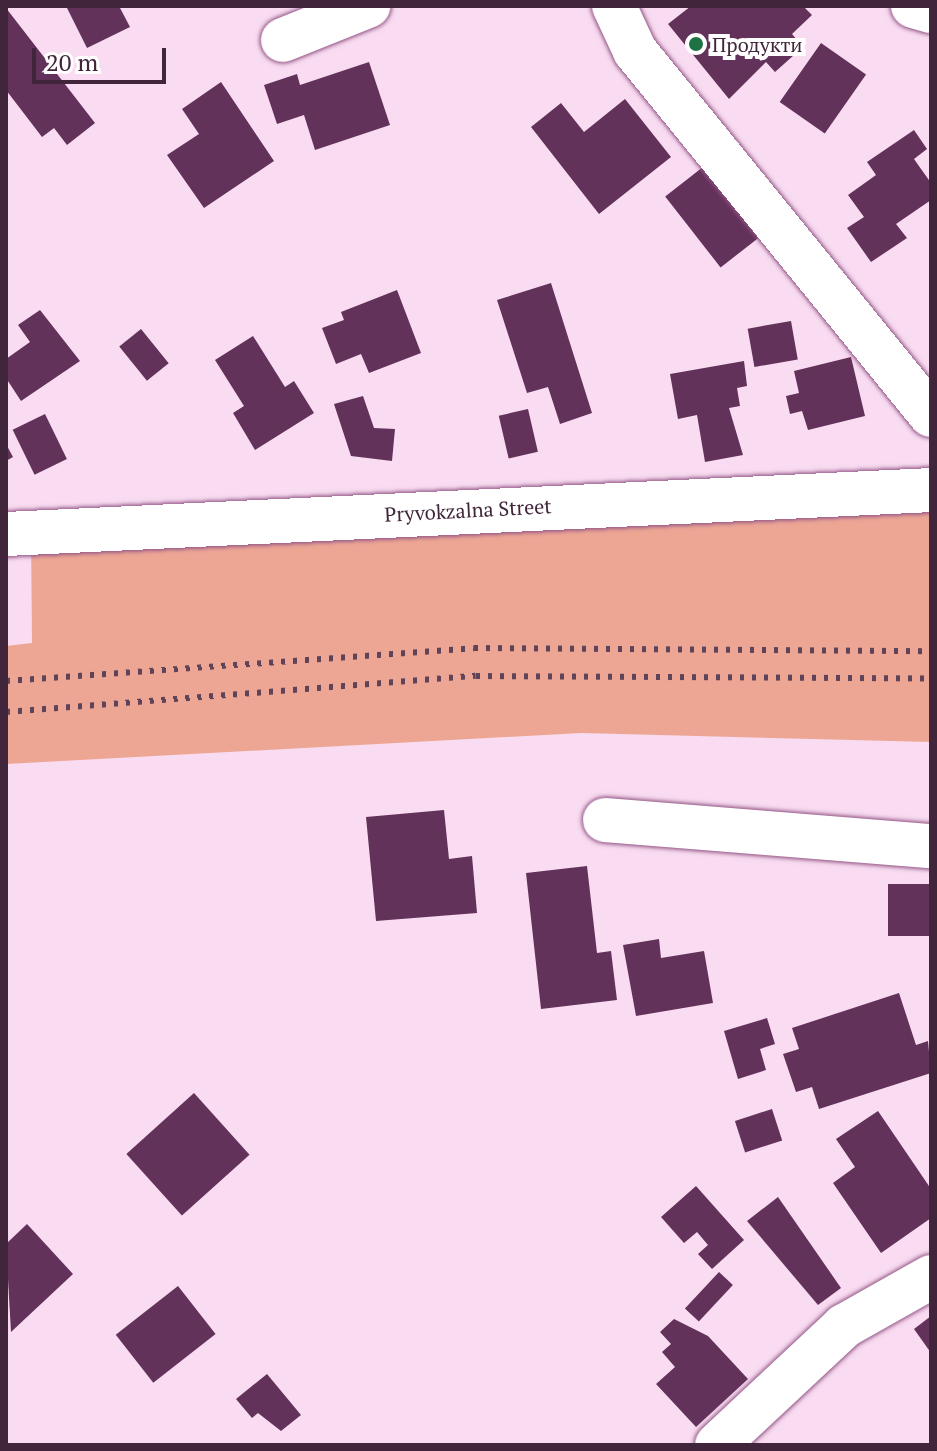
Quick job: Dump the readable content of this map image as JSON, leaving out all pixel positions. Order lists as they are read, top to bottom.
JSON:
{
  "streets": {
    "street": ["Pryvokzalna Street"]
  },
  "places": ["Продукти"],
  "scale_bar": "20 m"
}
